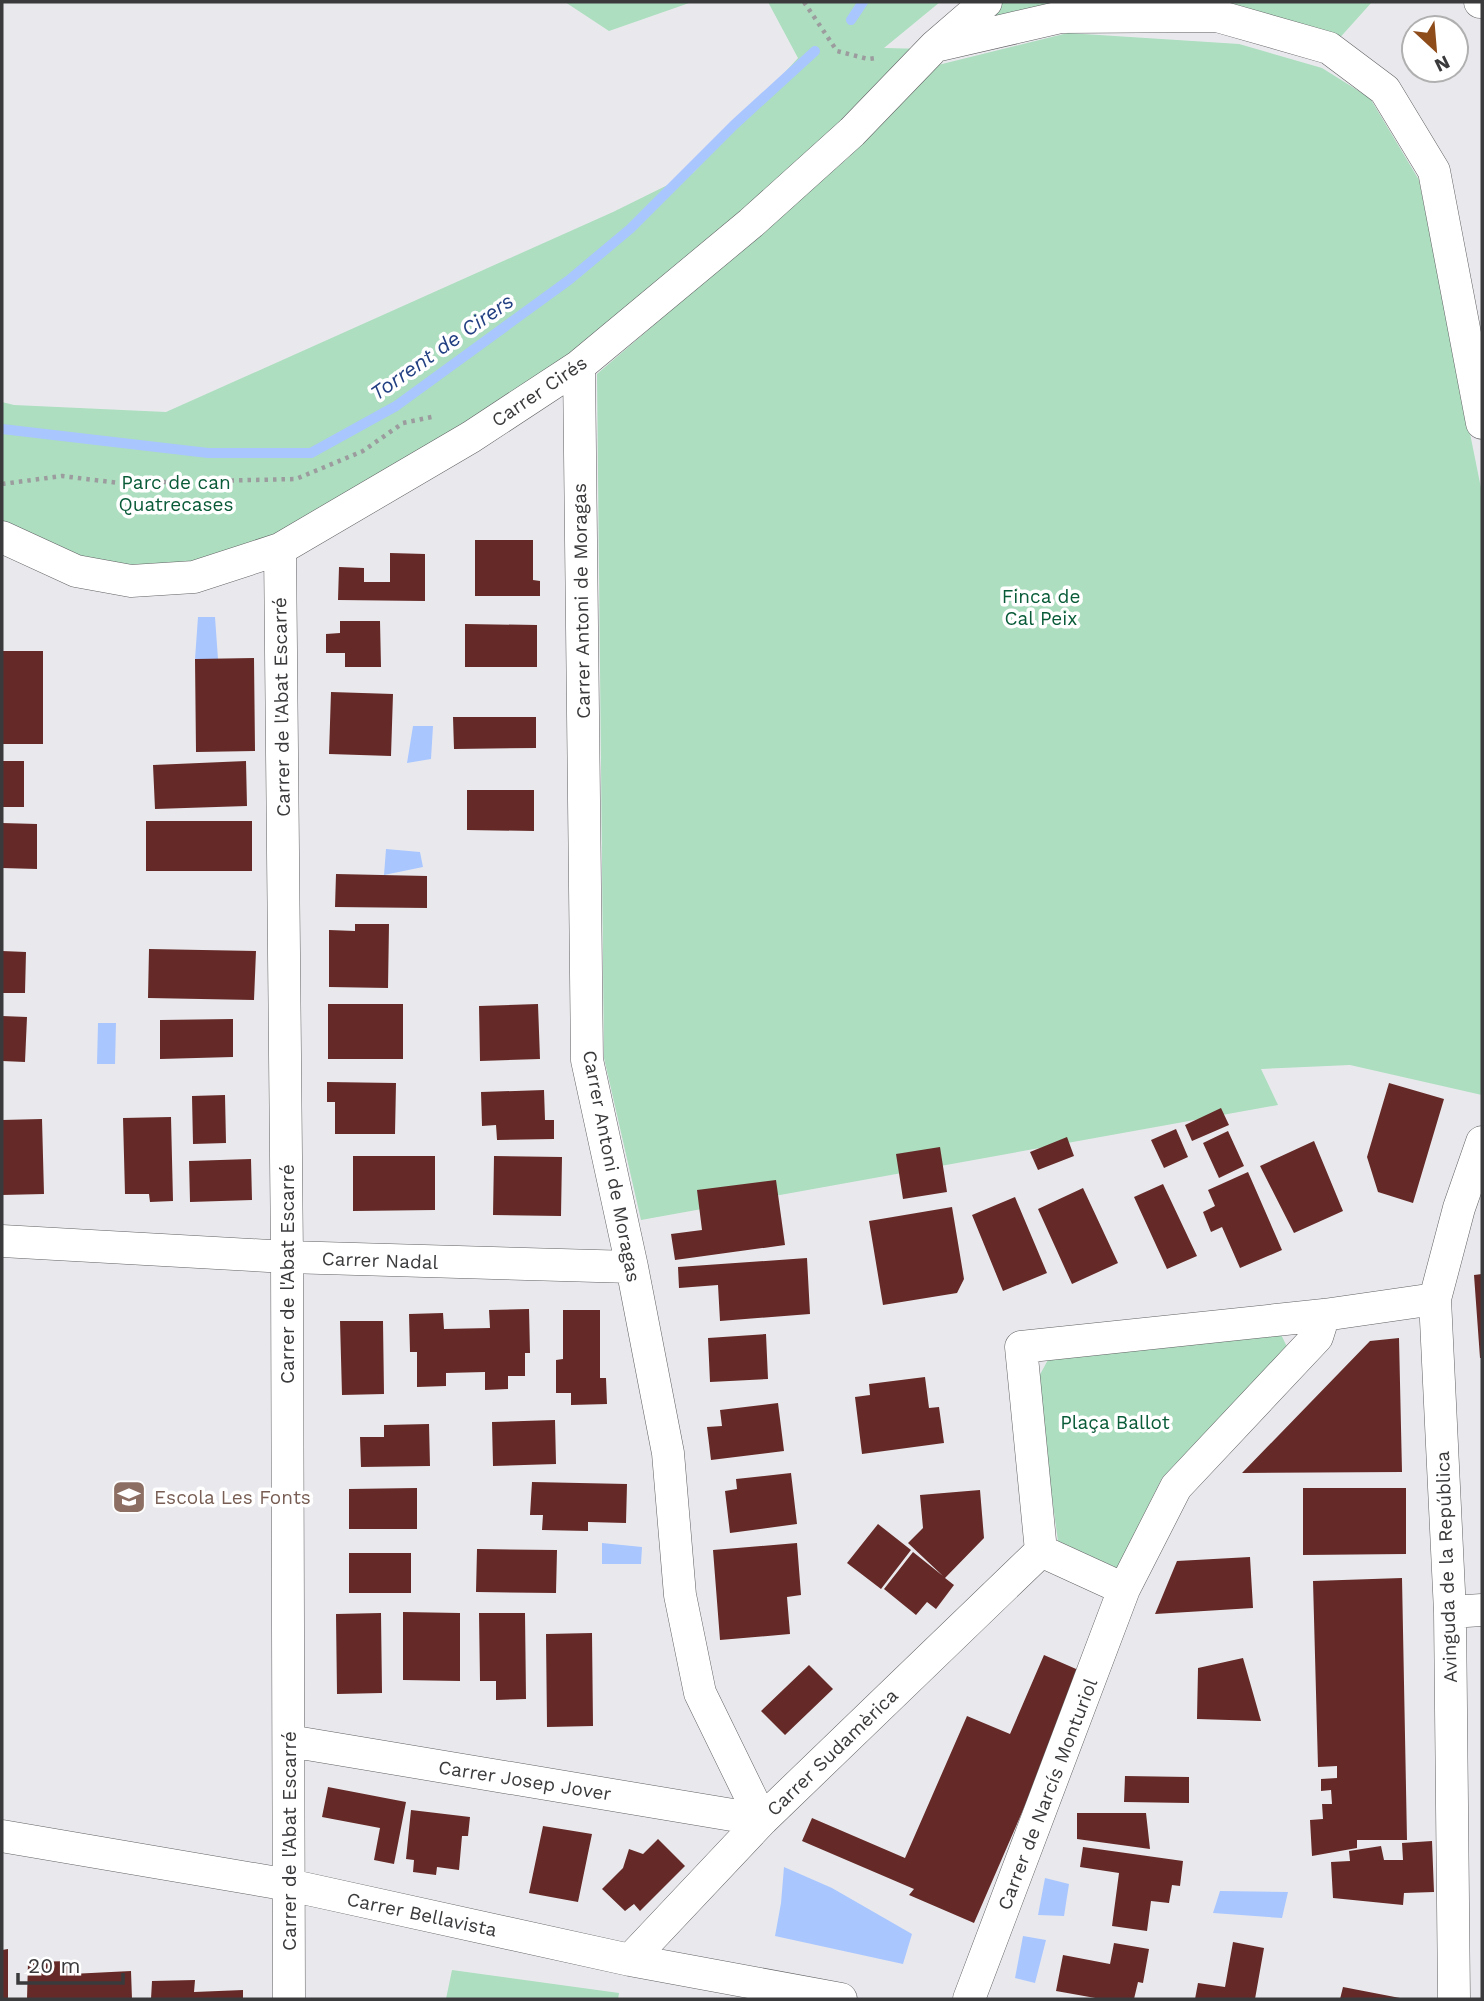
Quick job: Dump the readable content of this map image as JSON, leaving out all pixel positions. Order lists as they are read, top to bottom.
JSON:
{
  "streets": {
    "street": [
      "Carrer Cirés",
      "Carrer Antoni de Moragas",
      "Carrer de l'Abat Escarré",
      "Carrer Nadal",
      "Avinguda de la República",
      "Carrer Sudamèrica",
      "Carrer Josep Jover",
      "Carrer de Narcís Monturiol",
      "Carrer Bellavista"
    ]
  },
  "crossings": [
    ["Carrer Cirés", "Carrer Antoni de Moragas"],
    ["Carrer Cirés", "Carrer de l'Abat Escarré"],
    ["Carrer Antoni de Moragas", "Carrer Nadal"],
    ["Carrer Antoni de Moragas", "Carrer Sudamèrica"],
    ["Carrer Antoni de Moragas", "Carrer Josep Jover"],
    ["Carrer de l'Abat Escarré", "Carrer Nadal"],
    ["Carrer de l'Abat Escarré", "Carrer Josep Jover"],
    ["Carrer de l'Abat Escarré", "Carrer Bellavista"],
    ["Carrer Sudamèrica", "Carrer Josep Jover"],
    ["Carrer Sudamèrica", "Carrer Bellavista"]
  ],
  "water": ["Torrent de Cirers"],
  "parks": ["Parc de can Quatrecases", "Finca de Cal Peix", "Plaça Ballot"],
  "places": {
    "school or university": ["Escola Les Fonts"]
  },
  "scale_bar": "20 m",
  "north": "bottom right"
}
